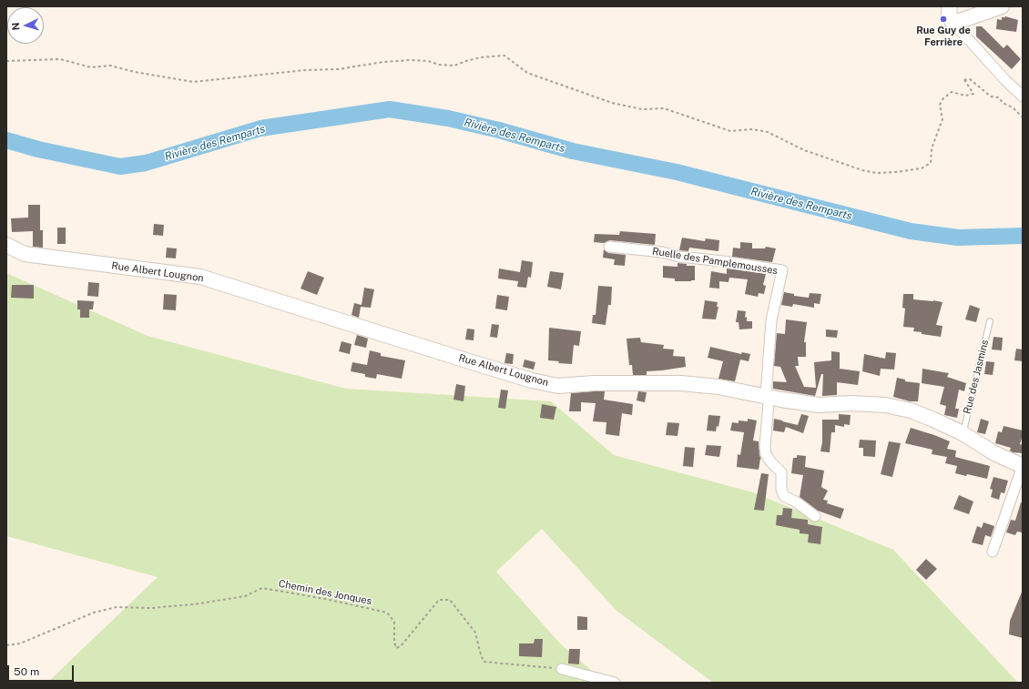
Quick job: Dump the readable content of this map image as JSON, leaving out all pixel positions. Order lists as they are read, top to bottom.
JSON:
{
  "streets": {
    "street": ["Ruelle des Pamplemousses", "Rue Albert Lougnon"],
    "lane": ["Rue des Jasmins"],
    "path": ["Chemin des Jonques"]
  },
  "crossings": [
    ["Ruelle des Pamplemousses", "Rue Albert Lougnon"],
    ["Rue Albert Lougnon", "Rue des Jasmins"]
  ],
  "water": ["Rivière des Remparts"],
  "places": ["Rue Guy de Ferrière"],
  "scale_bar": "50 m",
  "north": "left"
}
